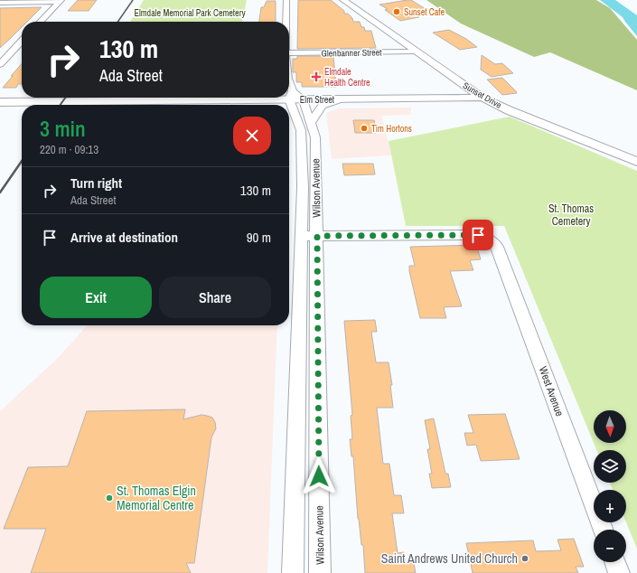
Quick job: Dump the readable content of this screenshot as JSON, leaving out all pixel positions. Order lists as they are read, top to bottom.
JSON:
{
  "streets": {
    "main road": ["Sunset Drive", "Elm Street"],
    "street": ["Glenbanner Street", "Wilson Avenue", "West Avenue"]
  },
  "crossings": [
    ["Glenbanner Street", "Sunset Drive"],
    ["Sunset Drive", "Elm Street"],
    ["Elm Street", "Wilson Avenue"],
    ["Wilson Avenue", "West Avenue"]
  ],
  "parks": ["Elmdale Memorial Park Cemetery", "St. Thomas Cemetery"],
  "places": {
    "other": [
      "Sunset Cafe",
      "Tim Hortons",
      "St. Thomas Elgin Memorial Centre",
      "Saint Andrews United Church"
    ],
    "health": ["Elmdale Health Centre"]
  },
  "north": "bottom",
  "page": {
    "turn": ["130 m", "Ada Street"],
    "heading": ["3 min", "220 m · 09:13"],
    "list": [
      {
        "name": "Turn right",
        "note": "Ada Street",
        "value": "130 m"
      },
      {
        "name": "Arrive at destination",
        "value": "90 m"
      }
    ],
    "buttons": ["Exit", "Share"],
    "map_buttons": ["+", "−"]
  }
}
